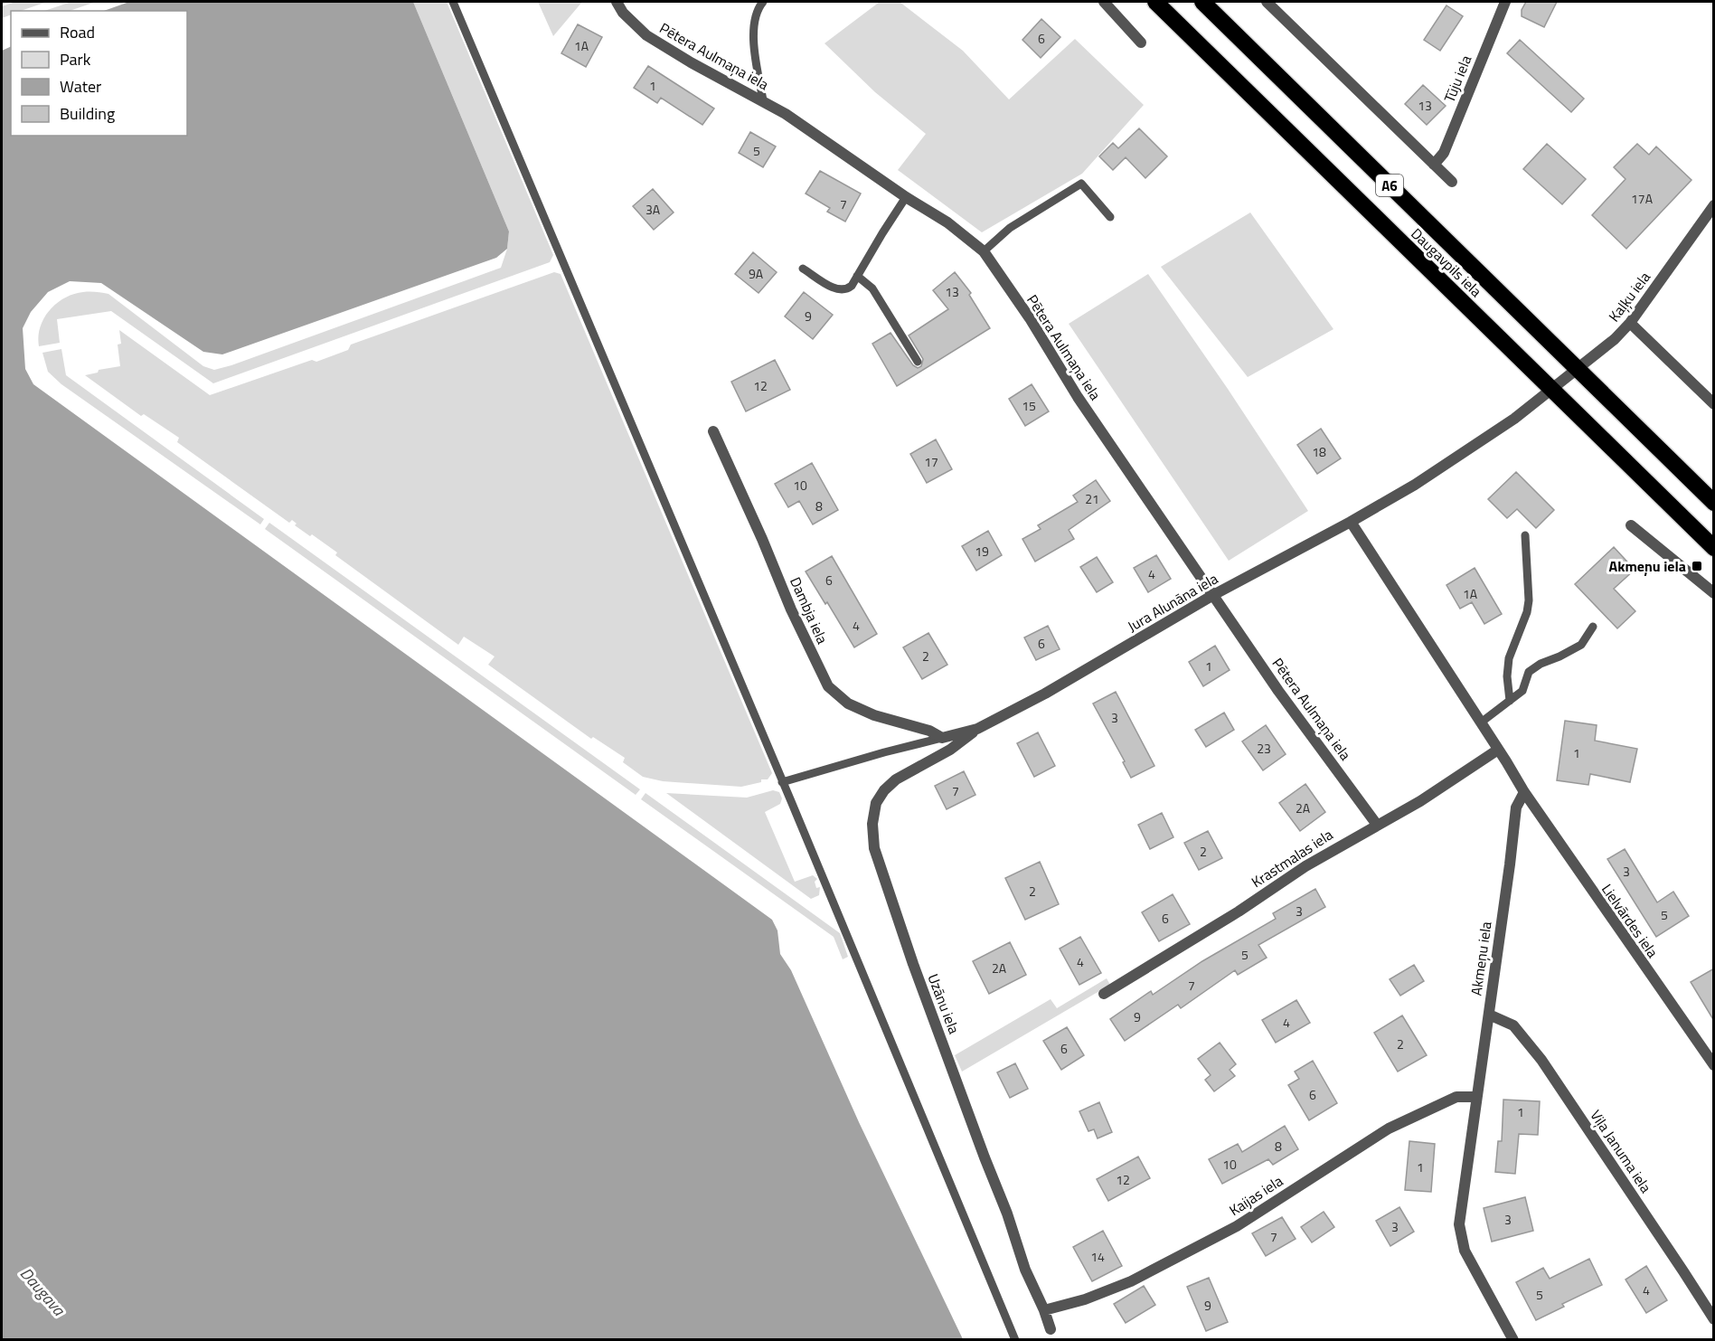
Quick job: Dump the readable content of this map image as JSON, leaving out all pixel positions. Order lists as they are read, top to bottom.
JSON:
{
  "streets": {
    "highway": ["A6", "Daugavpils iela"],
    "street": [
      "Pētera Aulmaņa iela",
      "Tūju iela",
      "Kaļķu iela",
      "Jura Alunāna iela",
      "Dambja iela",
      "Krastmalas iela",
      "Lielvārdes iela",
      "Akmeņu iela",
      "Uzānu iela",
      "Viļa Januma iela",
      "Kaijas iela"
    ]
  },
  "crossings": [
    ["Pētera Aulmaņa iela", "Jura Alunāna iela"],
    ["Pētera Aulmaņa iela", "Krastmalas iela"],
    ["Daugavpils iela", "Kaļķu iela"],
    ["Daugavpils iela", "Jura Alunāna iela"],
    ["Kaļķu iela", "Jura Alunāna iela"],
    ["Jura Alunāna iela", "Dambja iela"],
    ["Jura Alunāna iela", "Uzānu iela"],
    ["Lielvārdes iela", "Akmeņu iela"],
    ["Akmeņu iela", "Viļa Januma iela"],
    ["Akmeņu iela", "Kaijas iela"],
    ["Uzānu iela", "Kaijas iela"]
  ],
  "water": ["Daugava"],
  "places": {
    "transit": ["Akmeņu iela"]
  },
  "house_numbers": [
    "6",
    "1A",
    "1",
    "13",
    "5",
    "17A",
    "7",
    "3A",
    "9A",
    "13",
    "9",
    "12",
    "15",
    "18",
    "17",
    "10",
    "21",
    "8",
    "19",
    "4",
    "6",
    "1A",
    "4",
    "6",
    "2",
    "1",
    "3",
    "23",
    "1",
    "7",
    "2A",
    "2",
    "3",
    "2",
    "3",
    "5",
    "6",
    "5",
    "4",
    "2A",
    "7",
    "9",
    "4",
    "2",
    "6",
    "6",
    "1",
    "8",
    "10",
    "1",
    "12",
    "3",
    "3",
    "7",
    "14",
    "4",
    "5",
    "9"
  ],
  "legend": [
    "Road",
    "Park",
    "Water",
    "Building"
  ]
}
